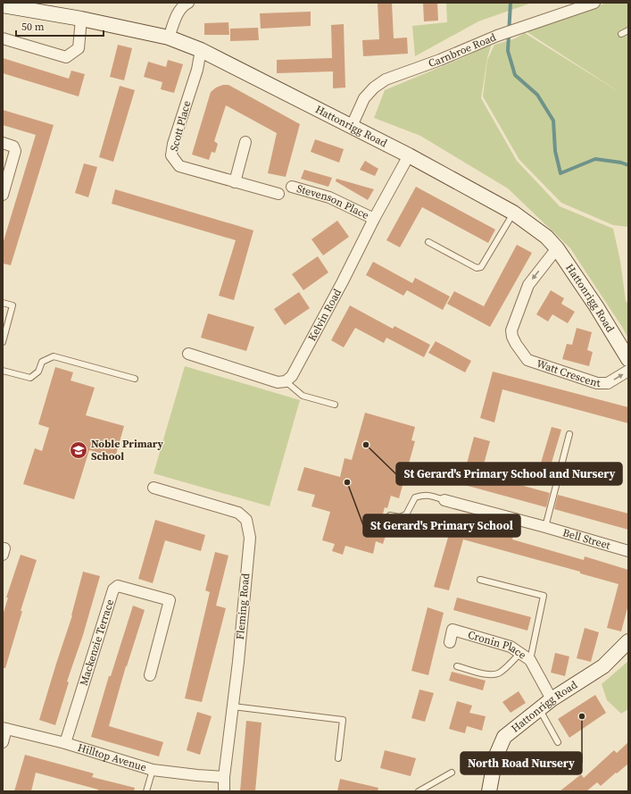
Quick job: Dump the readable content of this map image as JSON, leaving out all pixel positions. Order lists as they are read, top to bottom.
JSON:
{
  "streets": {
    "street": [
      "Carnbroe Road",
      "Scott Place",
      "Hattonrigg Road",
      "Stevenson Place",
      "Kelvin Road",
      "Watt Crescent",
      "Bell Street",
      "Fleming Road",
      "Mackenzie Terrace",
      "Cronin Place",
      "Hilltop Avenue"
    ]
  },
  "crossings": [
    ["Carnbroe Road", "Hattonrigg Road"],
    ["Scott Place", "Hattonrigg Road"],
    ["Hattonrigg Road", "Kelvin Road"],
    ["Hattonrigg Road", "Watt Crescent"],
    ["Hattonrigg Road", "Cronin Place"],
    ["Stevenson Place", "Kelvin Road"],
    ["Fleming Road", "Hilltop Avenue"],
    ["Mackenzie Terrace", "Hilltop Avenue"]
  ],
  "places": {
    "other": ["St Gerard's Primary School and Nursery", "St Gerard's Primary School", "North Road Nursery"],
    "school or university": ["Noble Primary School"]
  },
  "scale_bar": "50 m"
}
